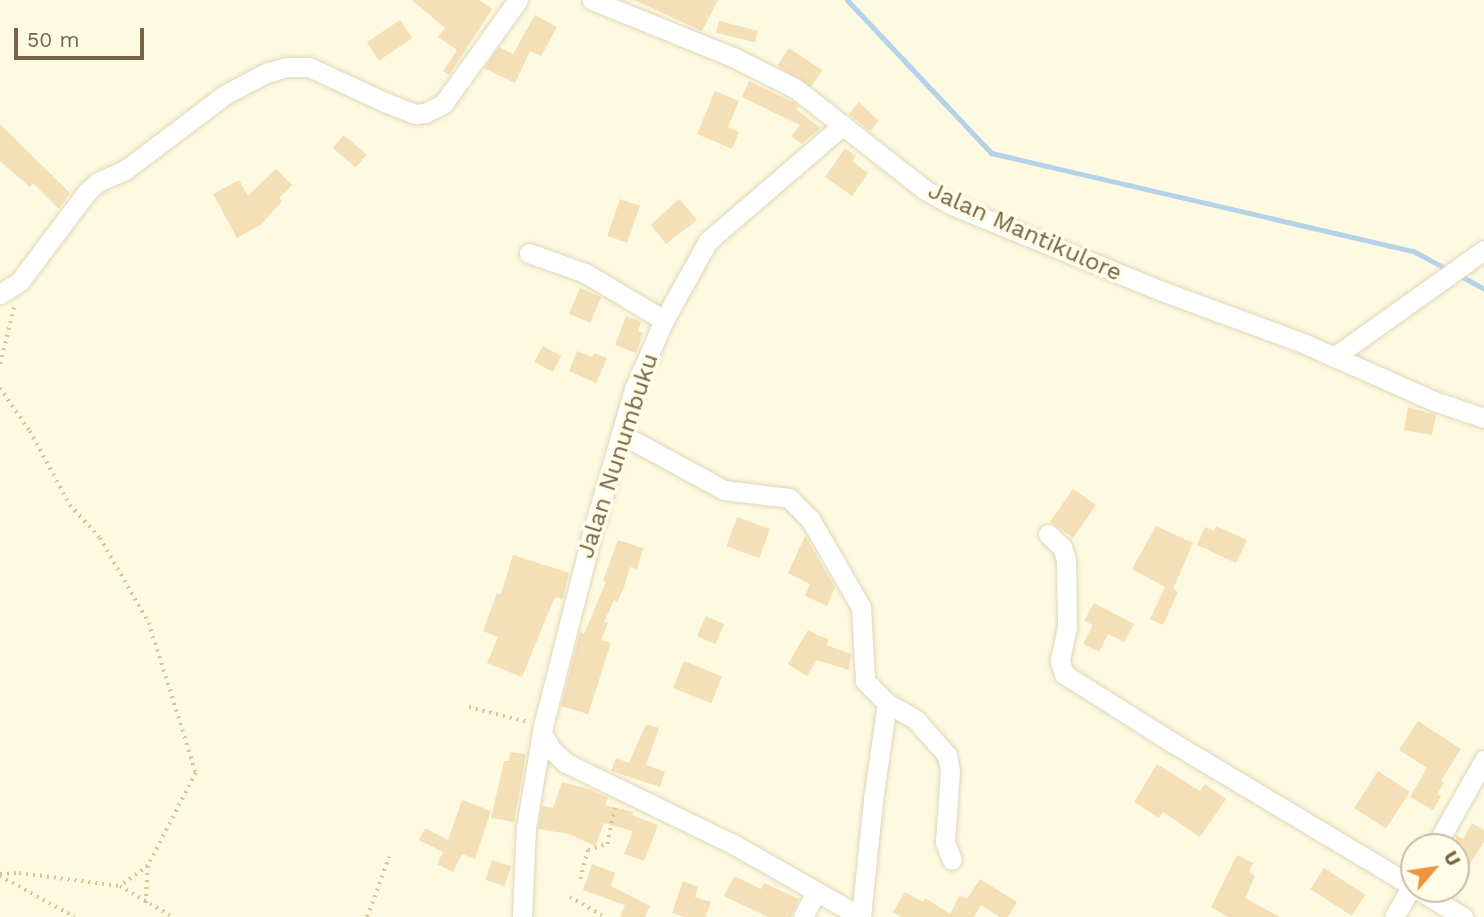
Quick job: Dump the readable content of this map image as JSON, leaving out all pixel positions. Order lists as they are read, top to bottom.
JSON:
{
  "streets": {
    "street": ["Jalan Mantikulore", "Jalan Nunumbuku"]
  },
  "crossings": [
    ["Jalan Mantikulore", "Jalan Nunumbuku"]
  ],
  "scale_bar": "50 m",
  "north": "top right"
}
